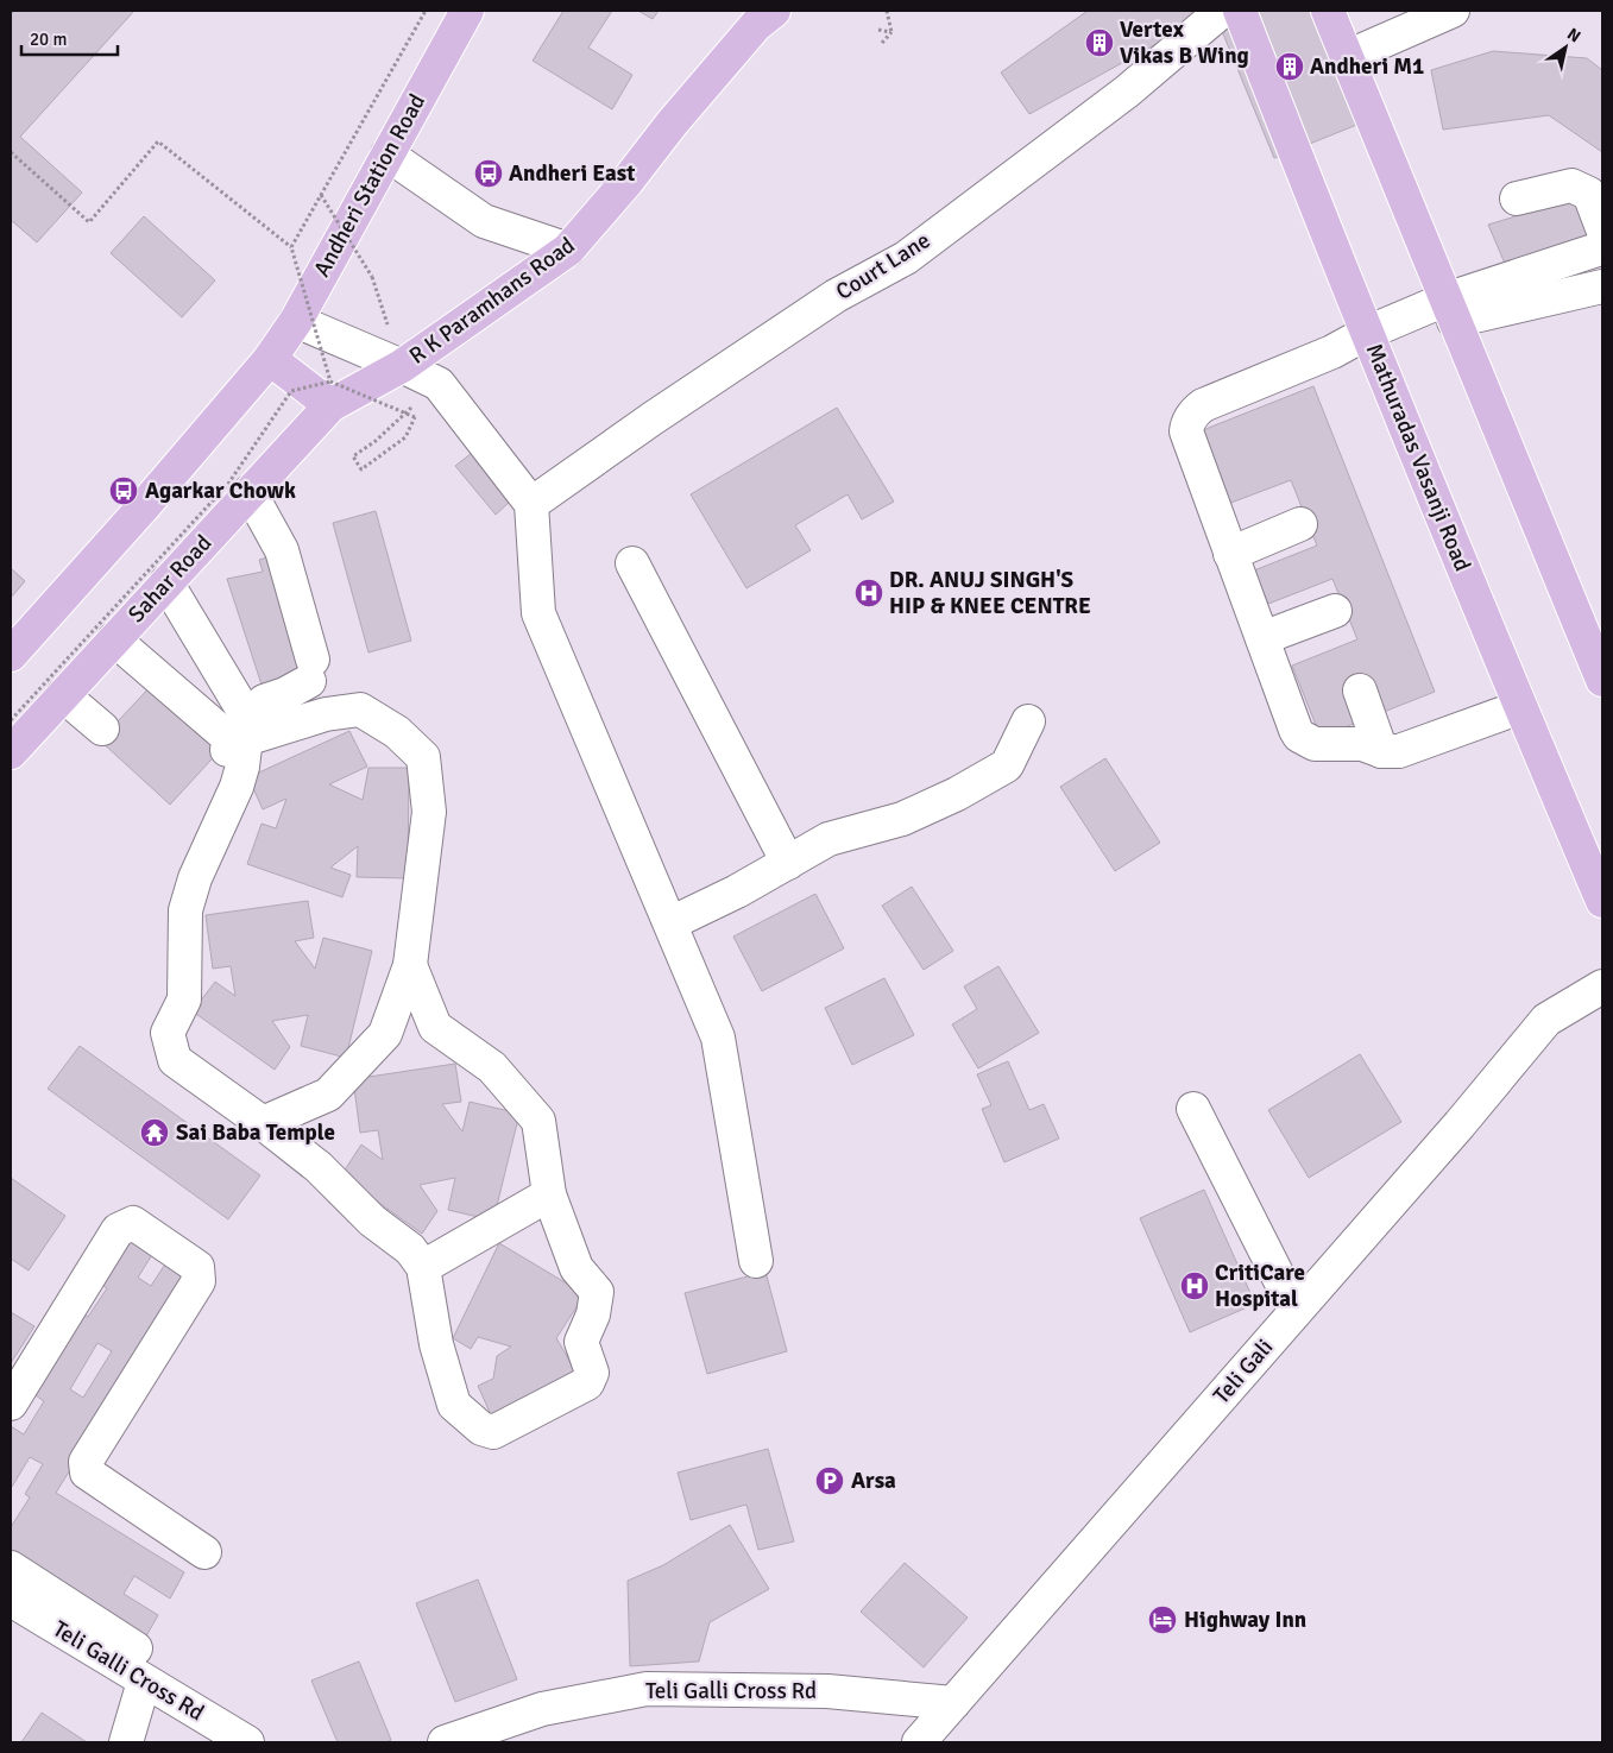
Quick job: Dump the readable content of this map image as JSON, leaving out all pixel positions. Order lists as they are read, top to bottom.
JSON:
{
  "streets": {
    "main road": [
      "Andheri Station Road",
      "R K Paramhans Road",
      "Mathuradas Vasanji Road",
      "Sahar Road"
    ],
    "street": ["Court Lane", "Teli Gali", "Teli Galli Cross Rd"]
  },
  "crossings": [
    ["R K Paramhans Road", "Sahar Road"],
    ["Teli Gali", "Teli Galli Cross Rd"]
  ],
  "places": {
    "building": ["Vertex Vikas B Wing", "Andheri M1"],
    "bus stop": ["Andheri East", "Agarkar Chowk"],
    "hospital": ["DR. ANUJ SINGH'S HIP & KNEE CENTRE", "CritiCare Hospital"],
    "temple": ["Sai Baba Temple"],
    "parking": ["Arsa"],
    "hotel": ["Highway Inn"]
  },
  "scale_bar": "20 m",
  "north": "top right"
}
